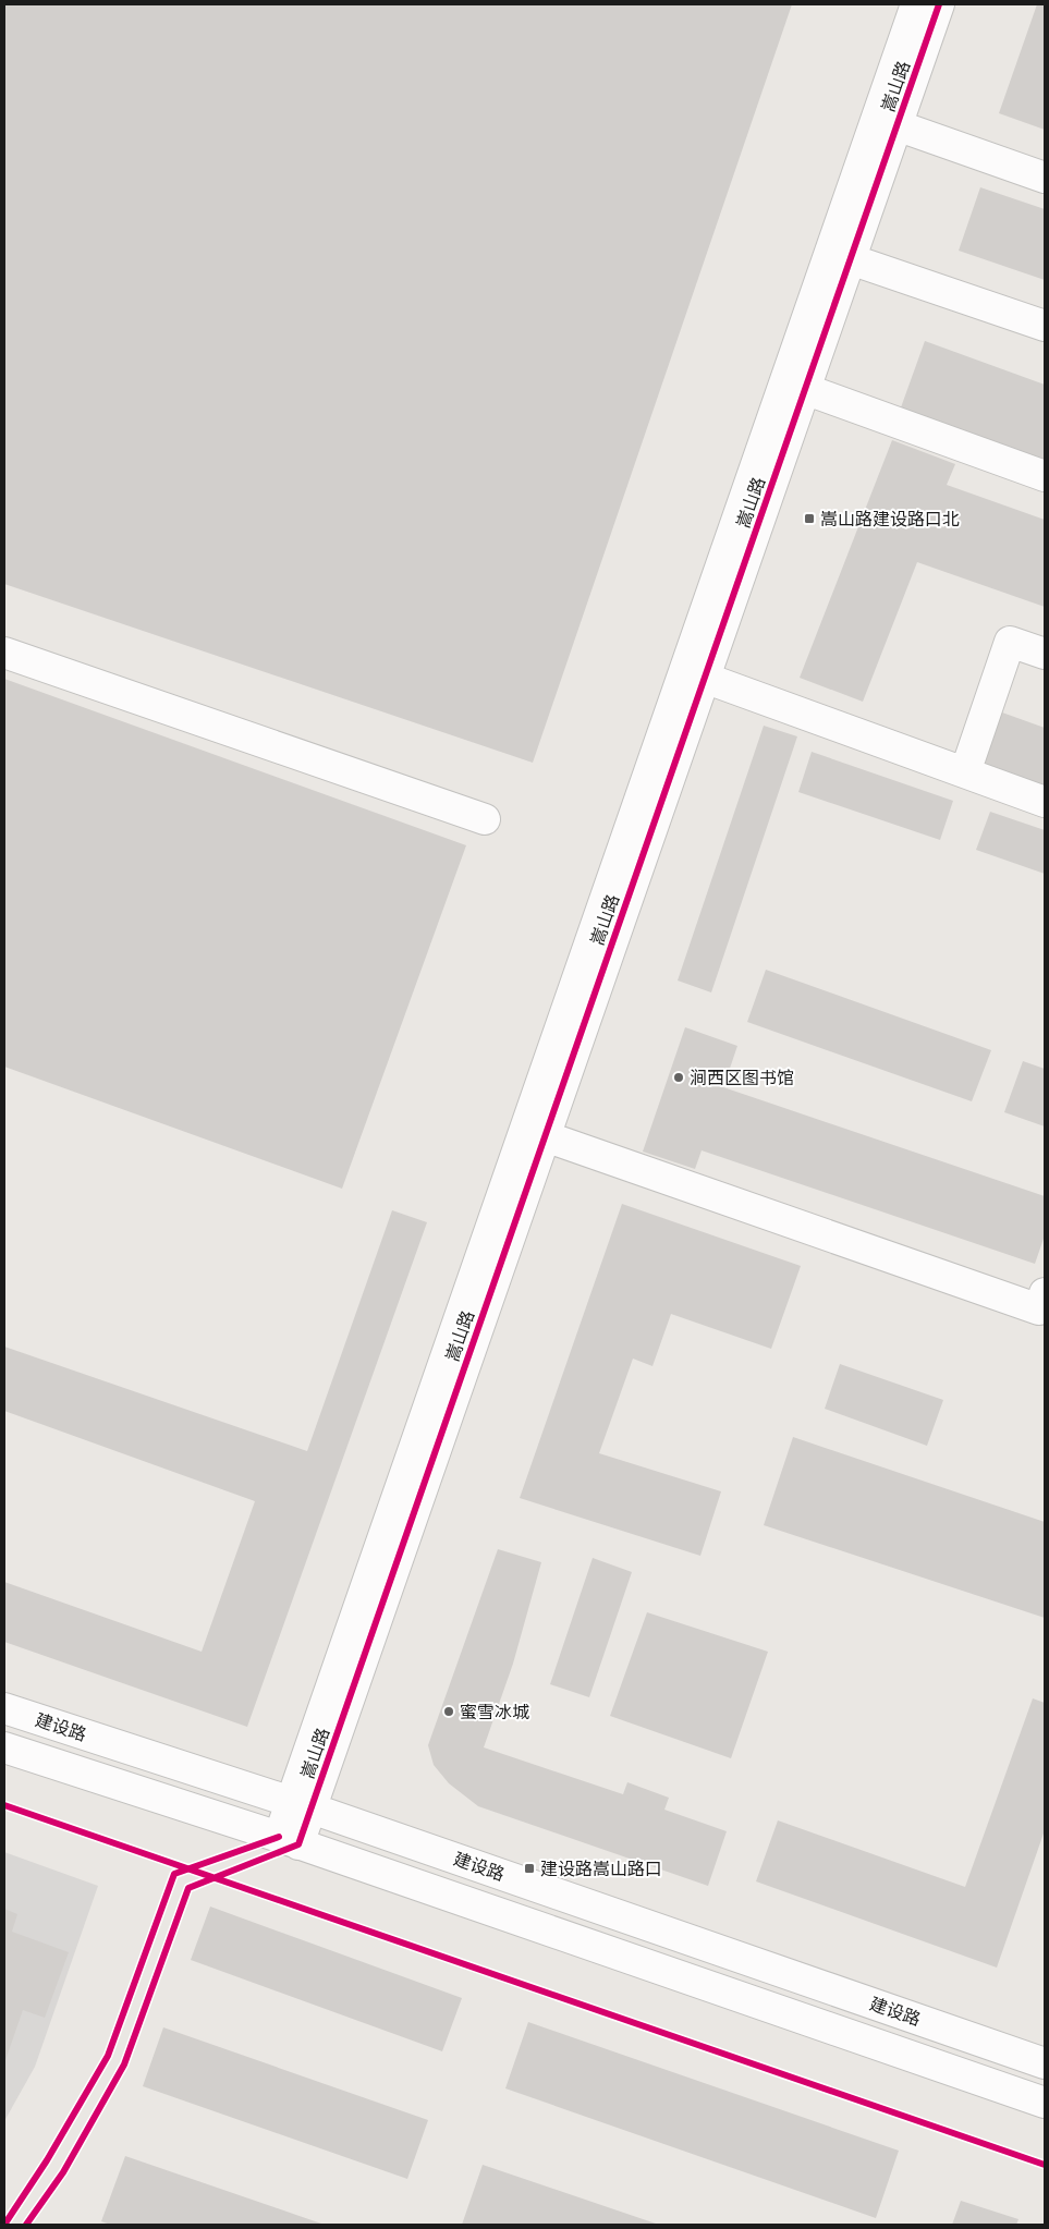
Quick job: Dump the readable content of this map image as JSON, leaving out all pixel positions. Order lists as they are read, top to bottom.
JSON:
{
  "streets": {
    "street": ["嵩山路", "建设路"]
  },
  "crossings": [
    ["嵩山路", "建设路"]
  ],
  "places": {
    "transit": ["嵩山路建设路口北", "建设路嵩山路口"],
    "other": ["涧西区图书馆", "蜜雪冰城"]
  }
}
